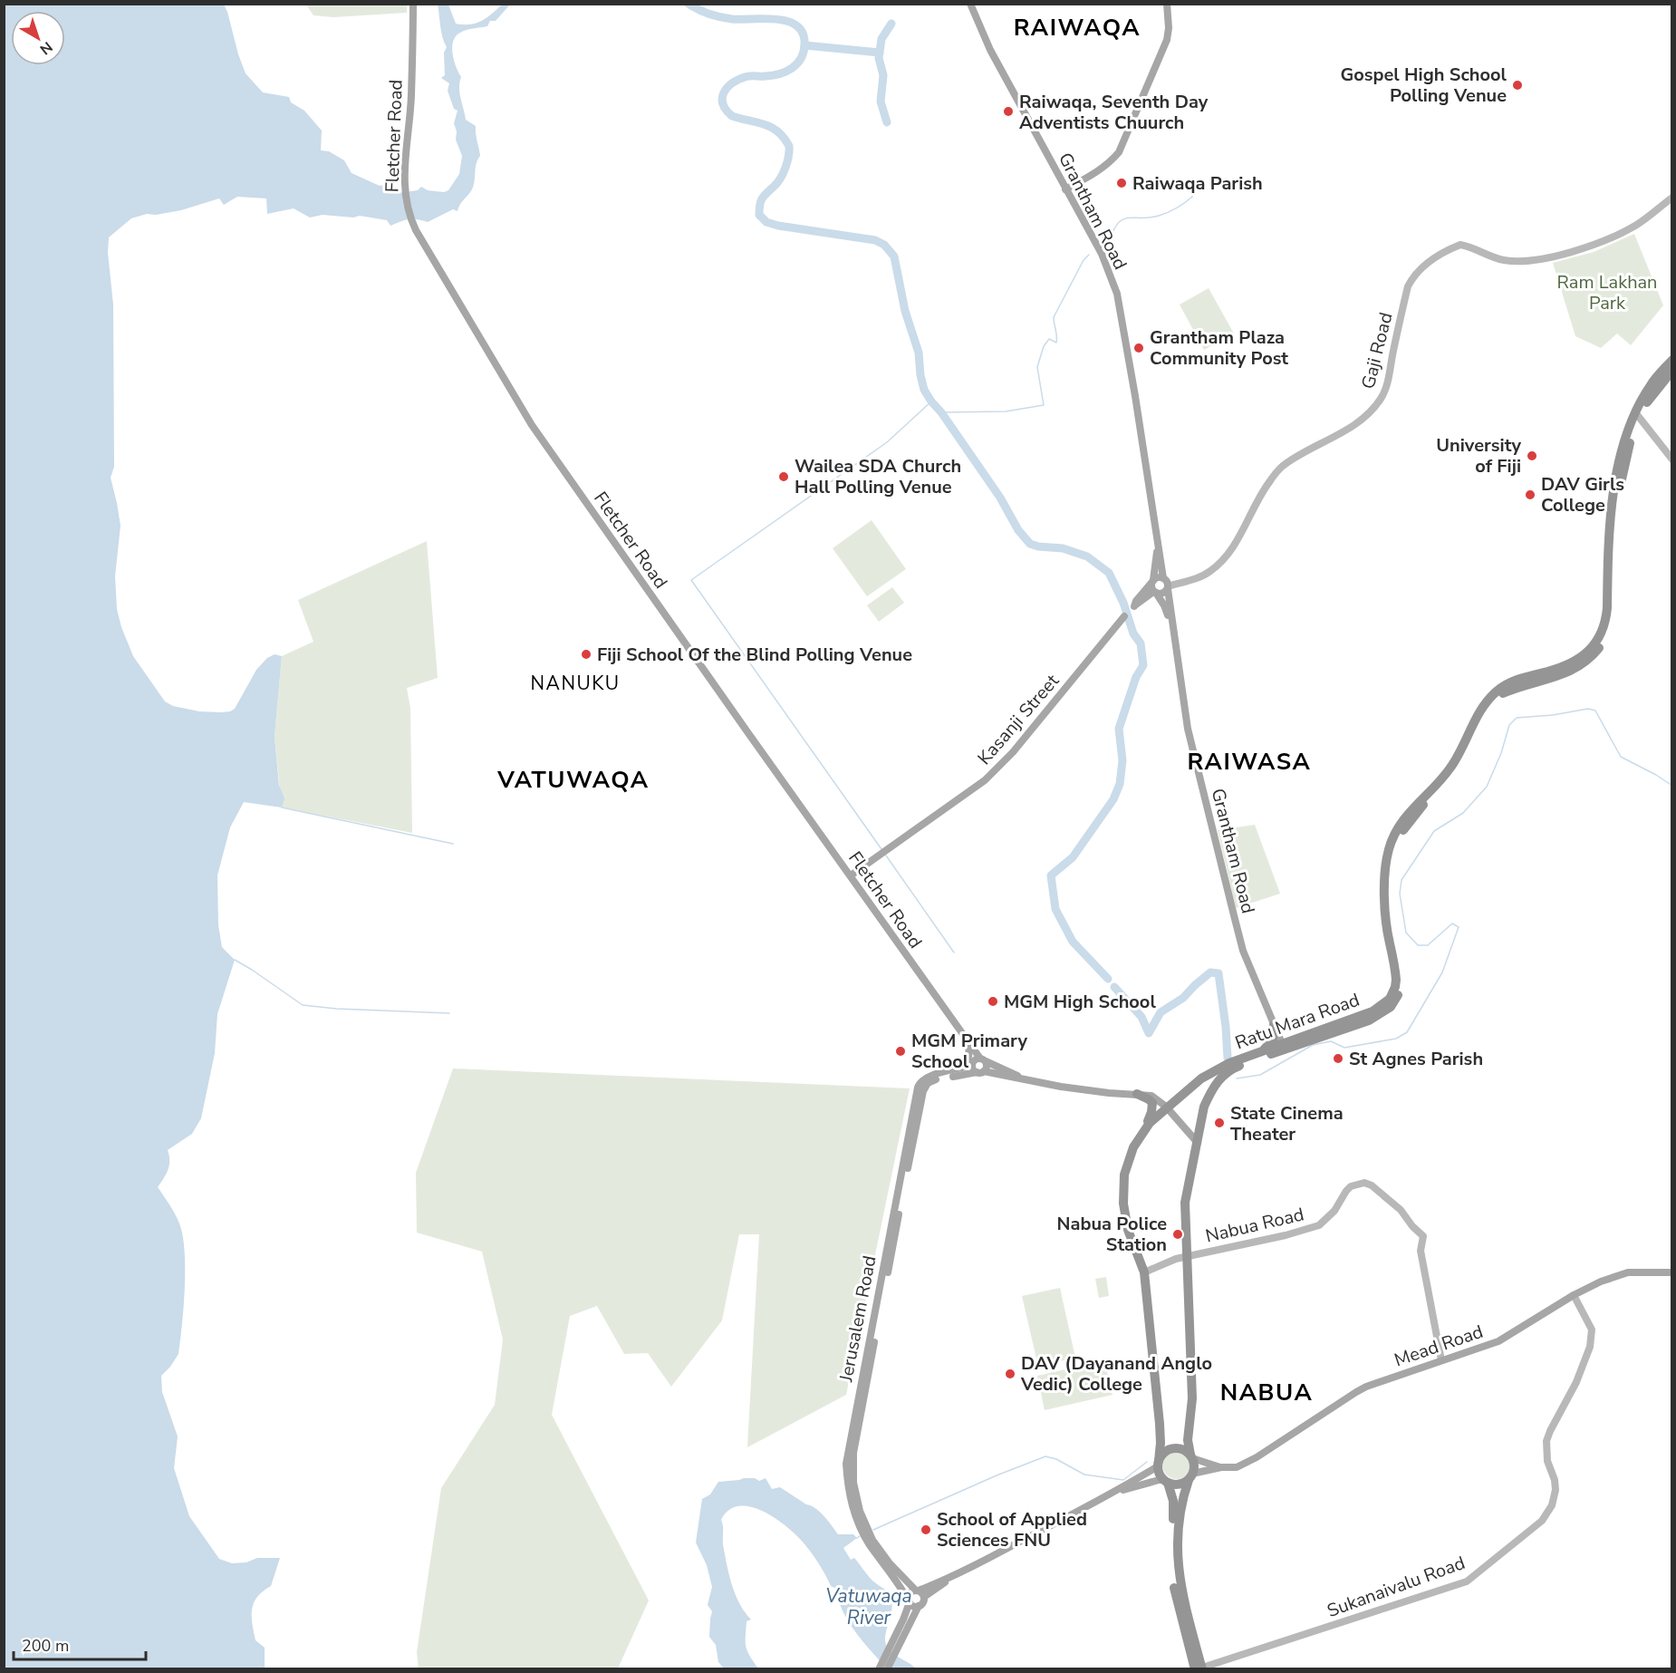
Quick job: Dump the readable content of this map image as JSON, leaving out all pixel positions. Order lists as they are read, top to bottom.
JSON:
{
  "streets": {
    "highway": ["Ratu Mara Road"],
    "main road": [
      "Fletcher Road",
      "Grantham Road",
      "Gaji Road",
      "Kasanji Street",
      "Nabua Road",
      "Jerusalem Road",
      "Mead Road",
      "Sukanaivalu Road"
    ]
  },
  "crossings": [
    ["Fletcher Road", "Kasanji Street"],
    ["Fletcher Road", "Jerusalem Road"],
    ["Grantham Road", "Gaji Road"],
    ["Grantham Road", "Kasanji Street"],
    ["Grantham Road", "Ratu Mara Road"],
    ["Gaji Road", "Kasanji Street"],
    ["Ratu Mara Road", "Nabua Road"],
    ["Ratu Mara Road", "Mead Road"],
    ["Nabua Road", "Mead Road"],
    ["Mead Road", "Sukanaivalu Road"]
  ],
  "districts": [
    "RAIWAQA",
    "NANUKU",
    "RAIWASA",
    "VATUWAQA",
    "NABUA"
  ],
  "water": ["Vatuwaqa River"],
  "parks": ["Ram Lakhan Park"],
  "places": [
    "Gospel High School Polling Venue",
    "Raiwaqa, Seventh Day Adventists Chuurch",
    "Raiwaqa Parish",
    "Grantham Plaza Community Post",
    "University of Fiji",
    "Wailea SDA Church Hall Polling Venue",
    "DAV Girls College",
    "Fiji School Of the Blind Polling Venue",
    "MGM High School",
    "MGM Primary School",
    "St Agnes Parish",
    "State Cinema Theater",
    "Nabua Police Station",
    "DAV (Dayanand Anglo Vedic) College",
    "School of Applied Sciences FNU"
  ],
  "scale_bar": "200 m",
  "north": "bottom right"
}
